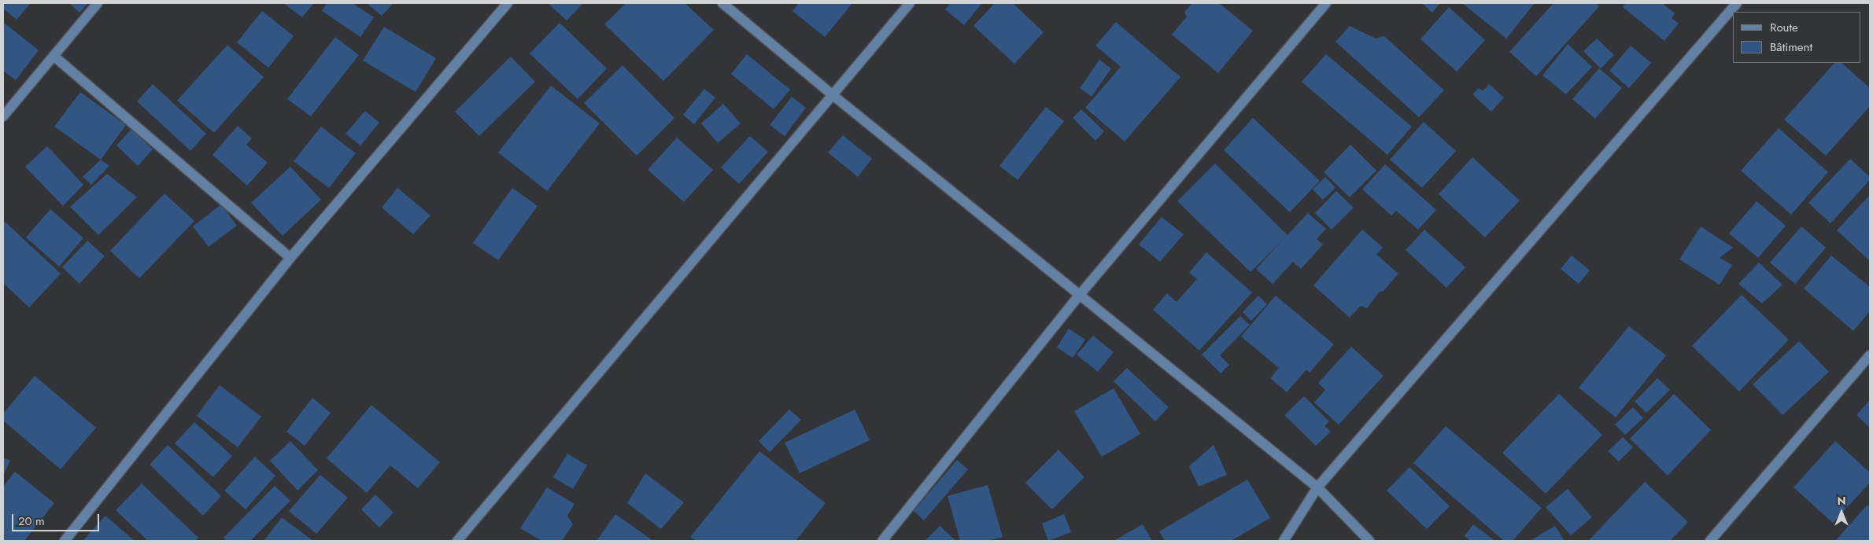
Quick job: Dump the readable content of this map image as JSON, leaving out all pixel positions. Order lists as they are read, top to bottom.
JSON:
{
  "legend": ["Route", "Bâtiment"],
  "scale_bar": "20 m",
  "north": "top"
}
